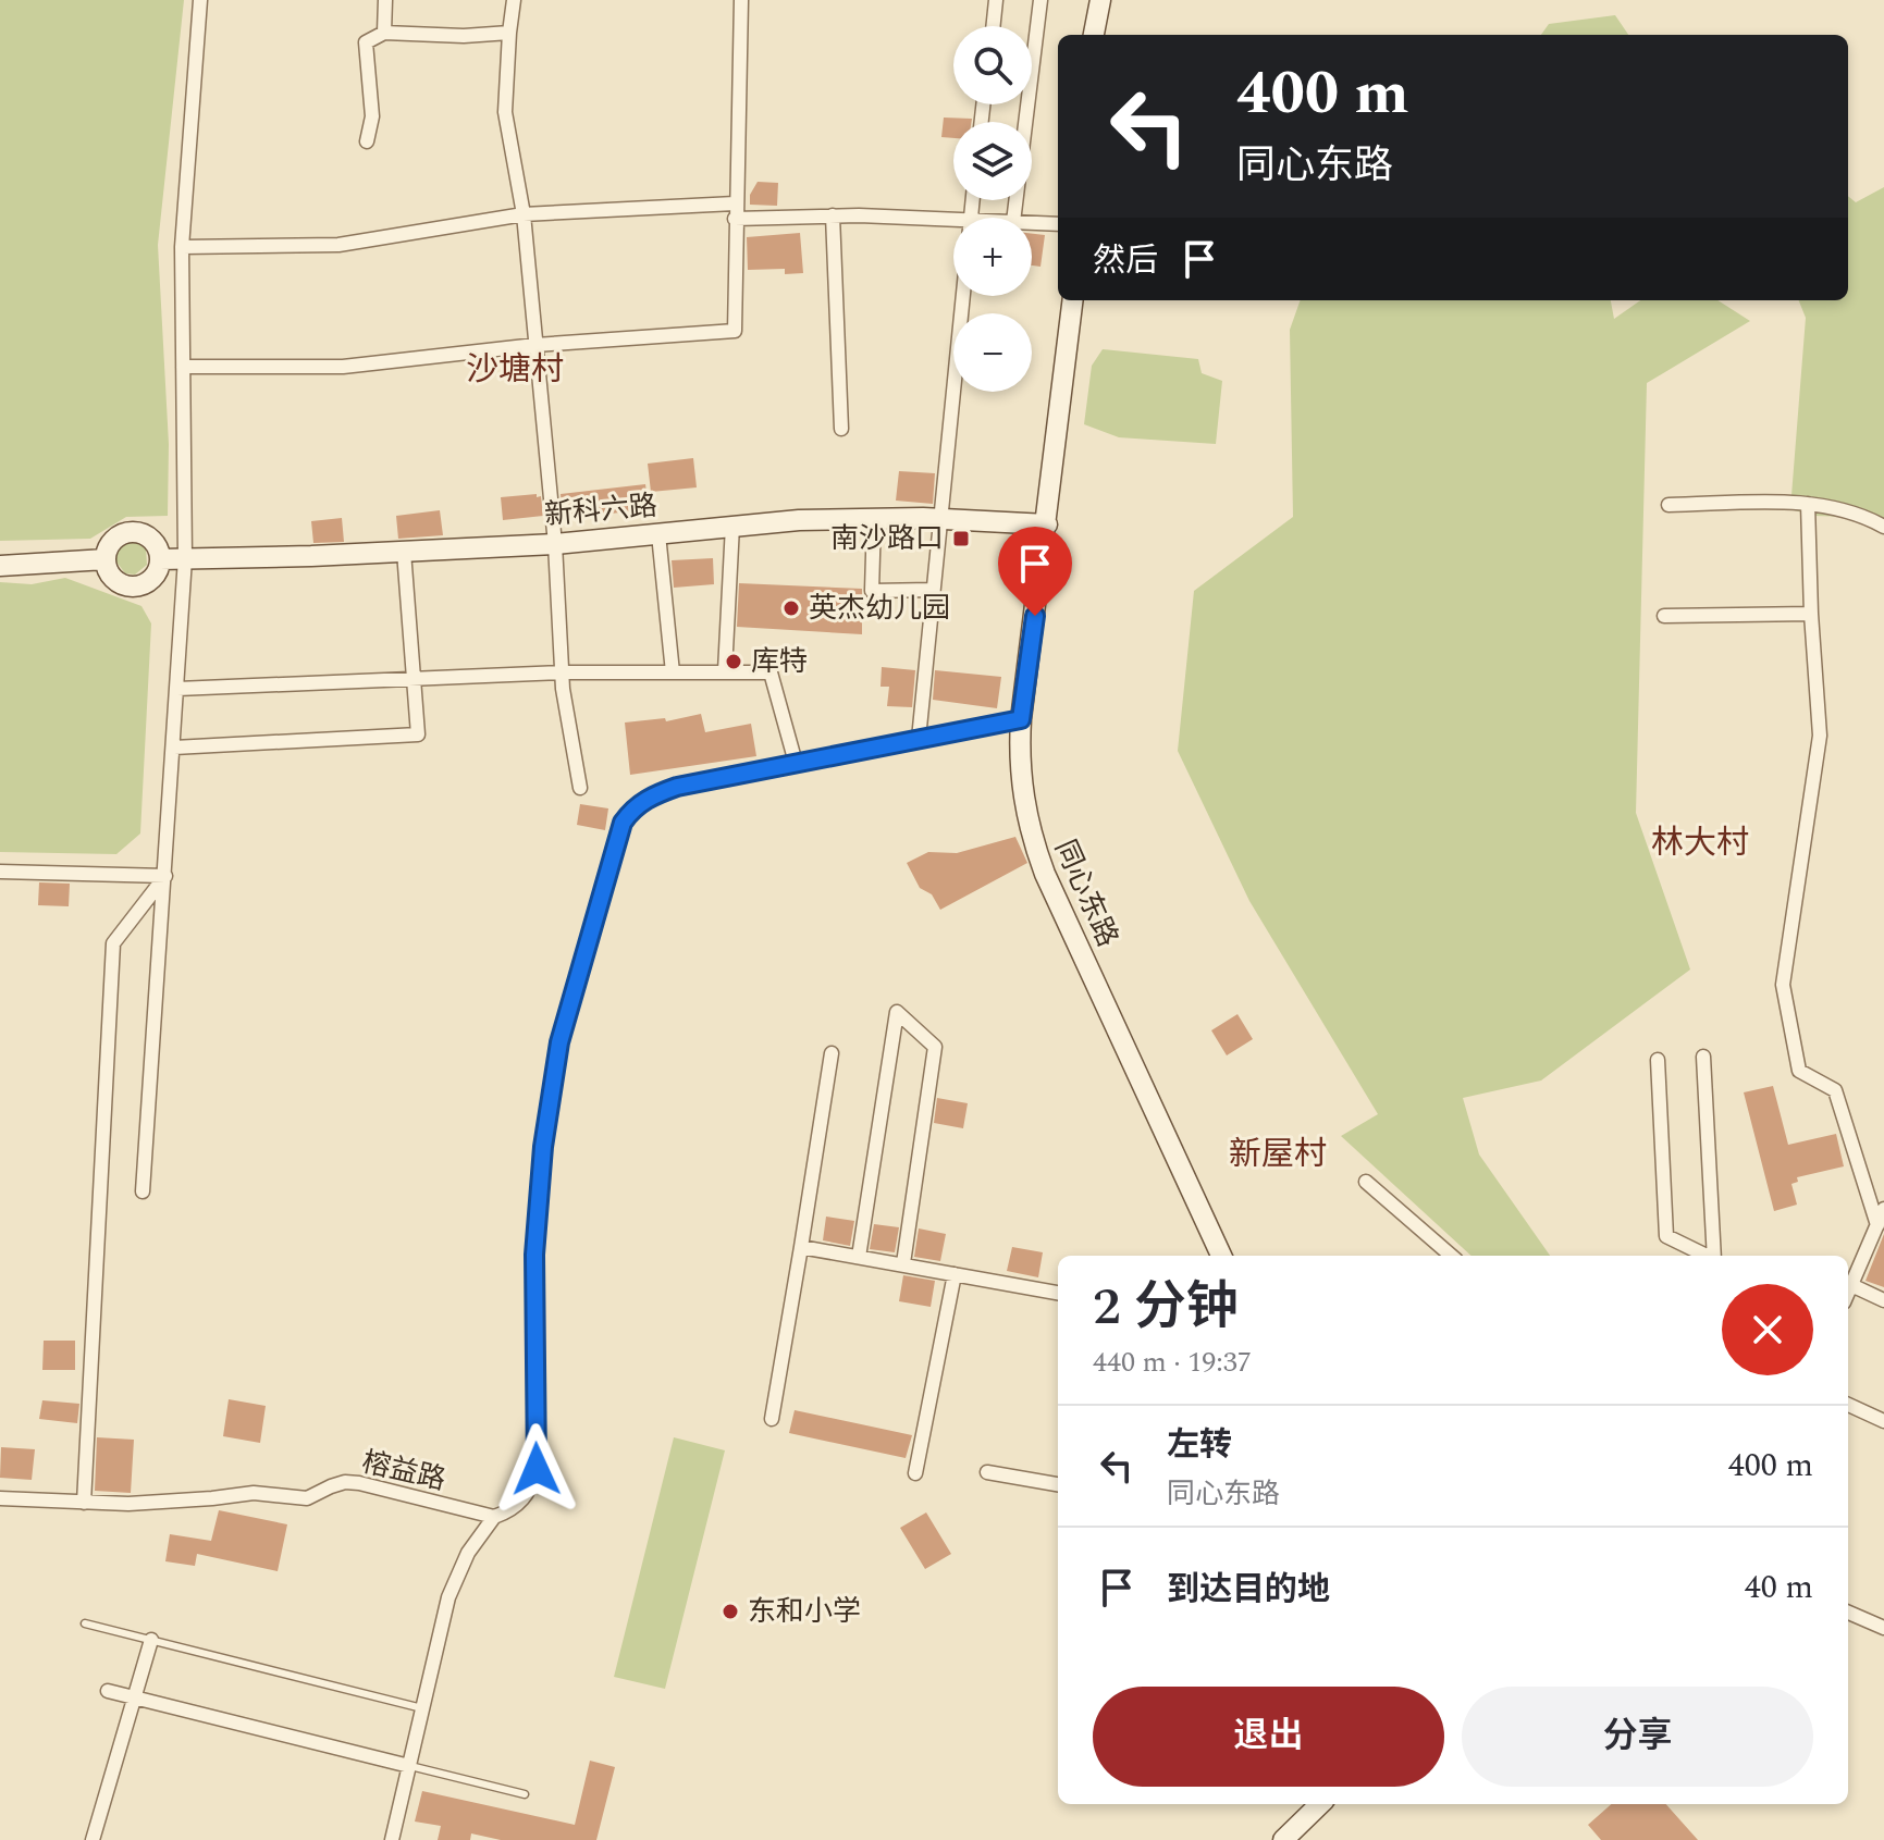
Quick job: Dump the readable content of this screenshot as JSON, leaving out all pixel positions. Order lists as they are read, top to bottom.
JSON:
{
  "streets": {
    "street": ["新科六路", "同心东路", "榕益路"]
  },
  "crossings": [
    ["新科六路", "同心东路"]
  ],
  "districts": ["沙塘村", "林大村", "新屋村"],
  "places": {
    "transit": ["南沙路口"],
    "other": ["英杰幼儿园", "库特", "东和小学"]
  },
  "page": {
    "map_buttons": ["+", "−"],
    "turn": ["400 m", "同心东路"],
    "then": "然后",
    "heading": ["2 分钟", "440 m · 19:37"],
    "list": [
      {
        "name": "左转",
        "note": "同心东路",
        "value": "400 m"
      },
      {
        "name": "到达目的地",
        "value": "40 m"
      }
    ],
    "buttons": ["退出", "分享"]
  }
}
